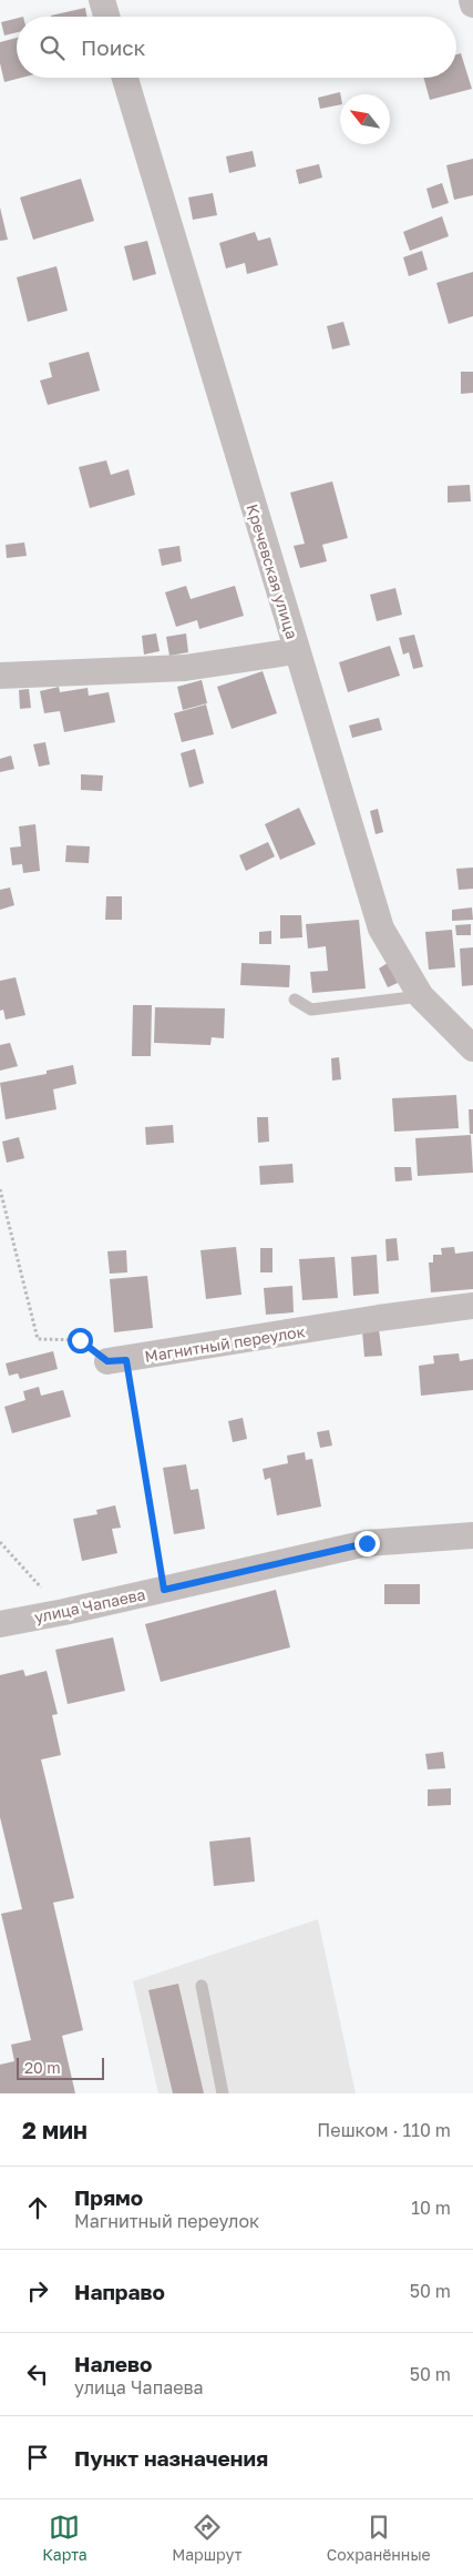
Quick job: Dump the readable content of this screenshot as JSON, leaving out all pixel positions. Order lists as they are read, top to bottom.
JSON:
{
  "streets": {
    "street": ["Кречевская улица", "Магнитный переулок", "улица Чапаева"]
  },
  "scale_bar": "20 m",
  "north": "top left",
  "page": {
    "search": "Поиск",
    "scale": "20 m",
    "heading": ["2 мин", "Пешком · 110 m"],
    "list": [
      ["Прямо", "Магнитный переулок", "10 m"],
      ["Направо", "50 m"],
      ["Налево", "улица Чапаева", "50 m"],
      "Пункт назначения"
    ],
    "nav": ["Карта", "Маршрут", "Сохранённые"]
  }
}
